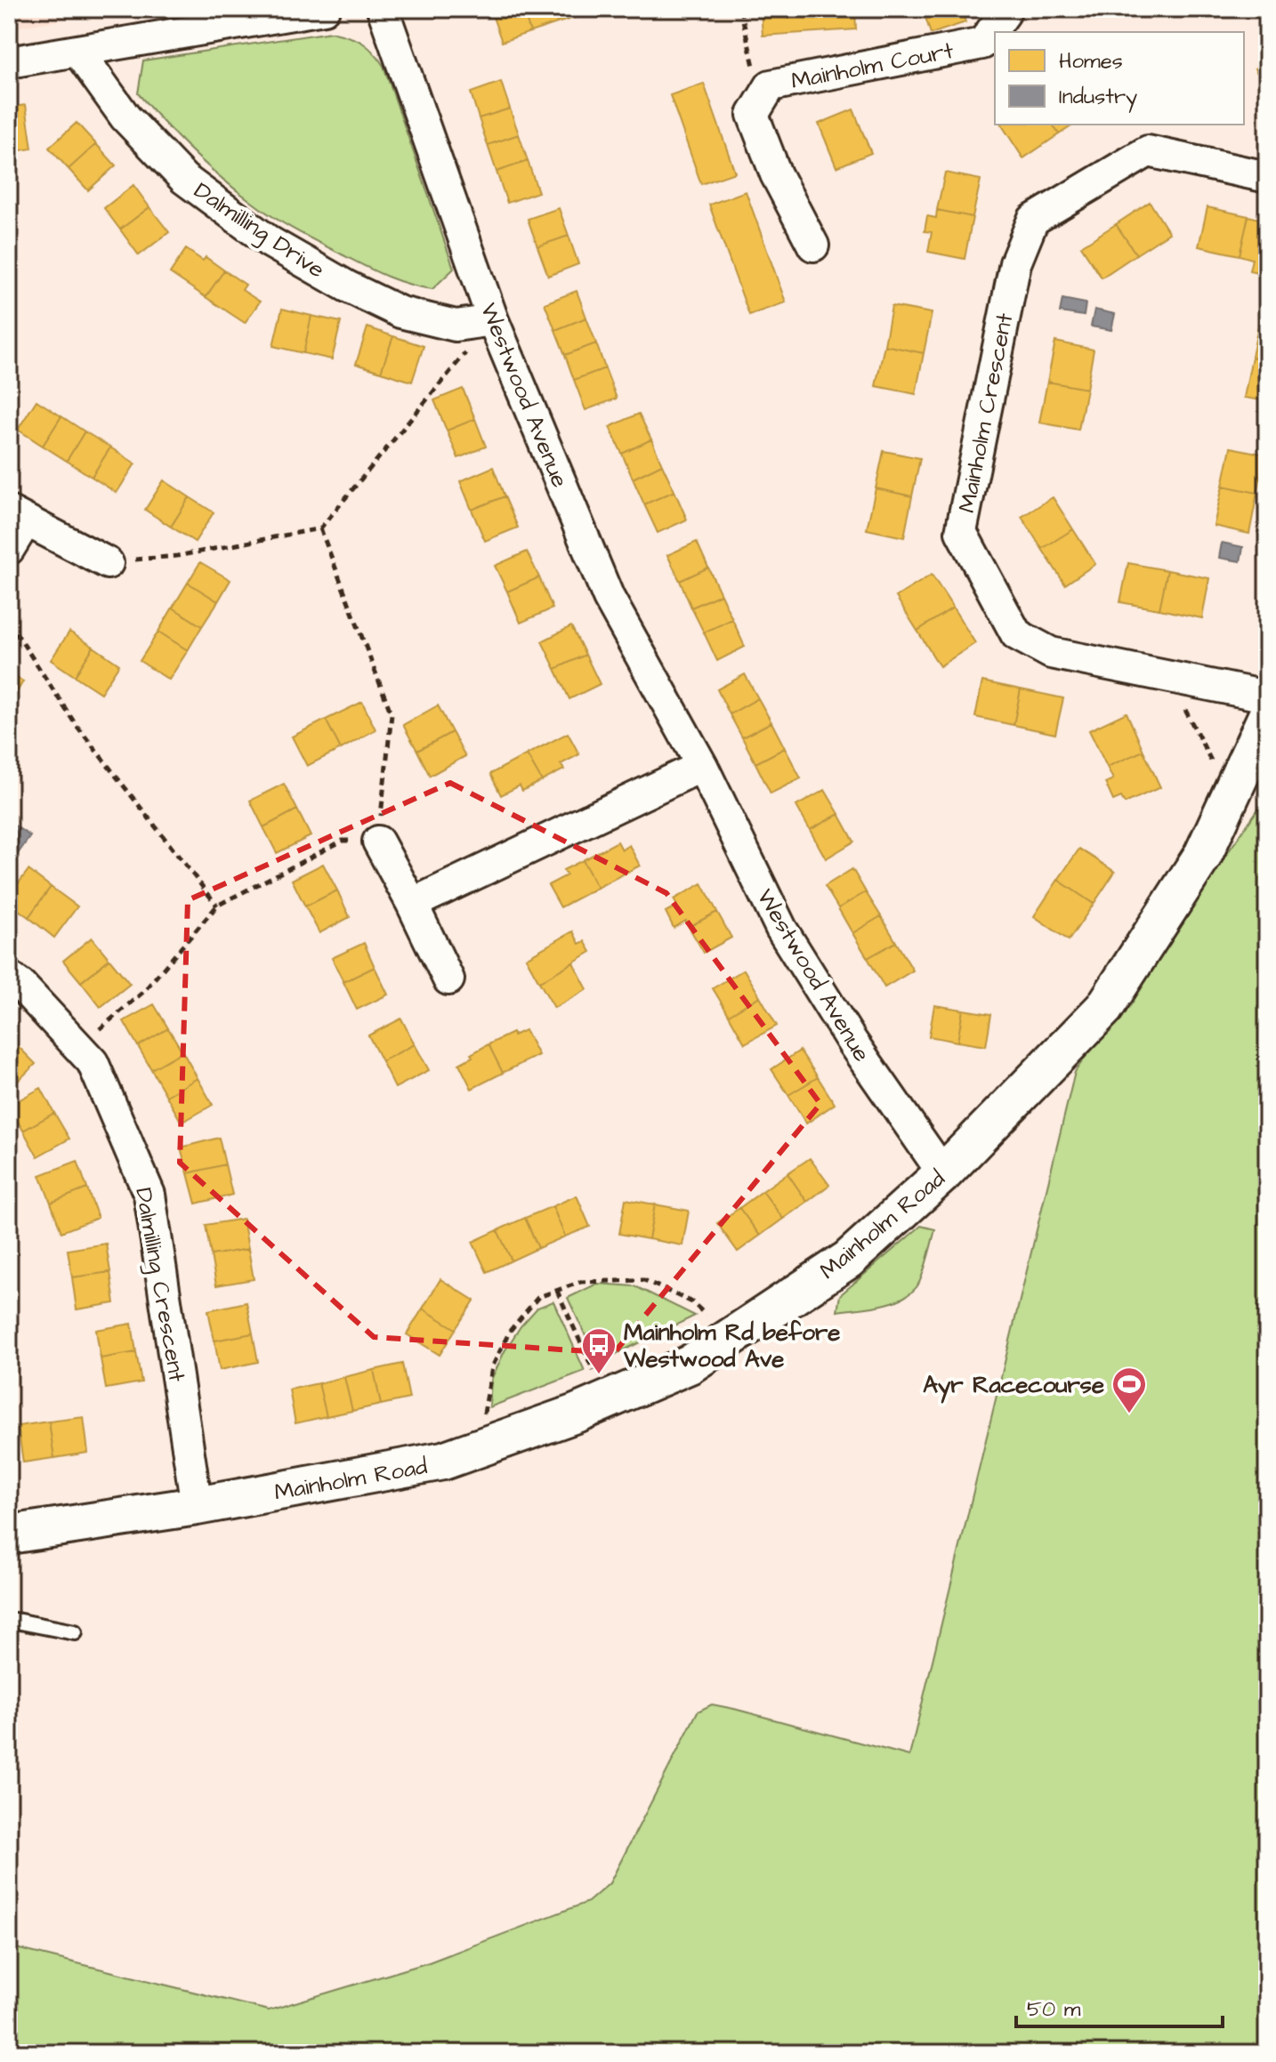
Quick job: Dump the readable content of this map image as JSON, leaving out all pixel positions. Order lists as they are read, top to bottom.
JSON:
{
  "streets": {
    "street": [
      "Mainholm Court",
      "Dalmilling Drive",
      "Westwood Avenue",
      "Mainholm Crescent",
      "Mainholm Road",
      "Dalmilling Crescent"
    ]
  },
  "crossings": [
    ["Dalmilling Drive", "Westwood Avenue"],
    ["Westwood Avenue", "Mainholm Road"],
    ["Mainholm Road", "Dalmilling Crescent"]
  ],
  "places": {
    "bus stop": ["Mainholm Rd before Westwood Ave"],
    "sports": ["Ayr Racecourse"]
  },
  "legend": ["Homes", "Industry"],
  "scale_bar": "50 m"
}
